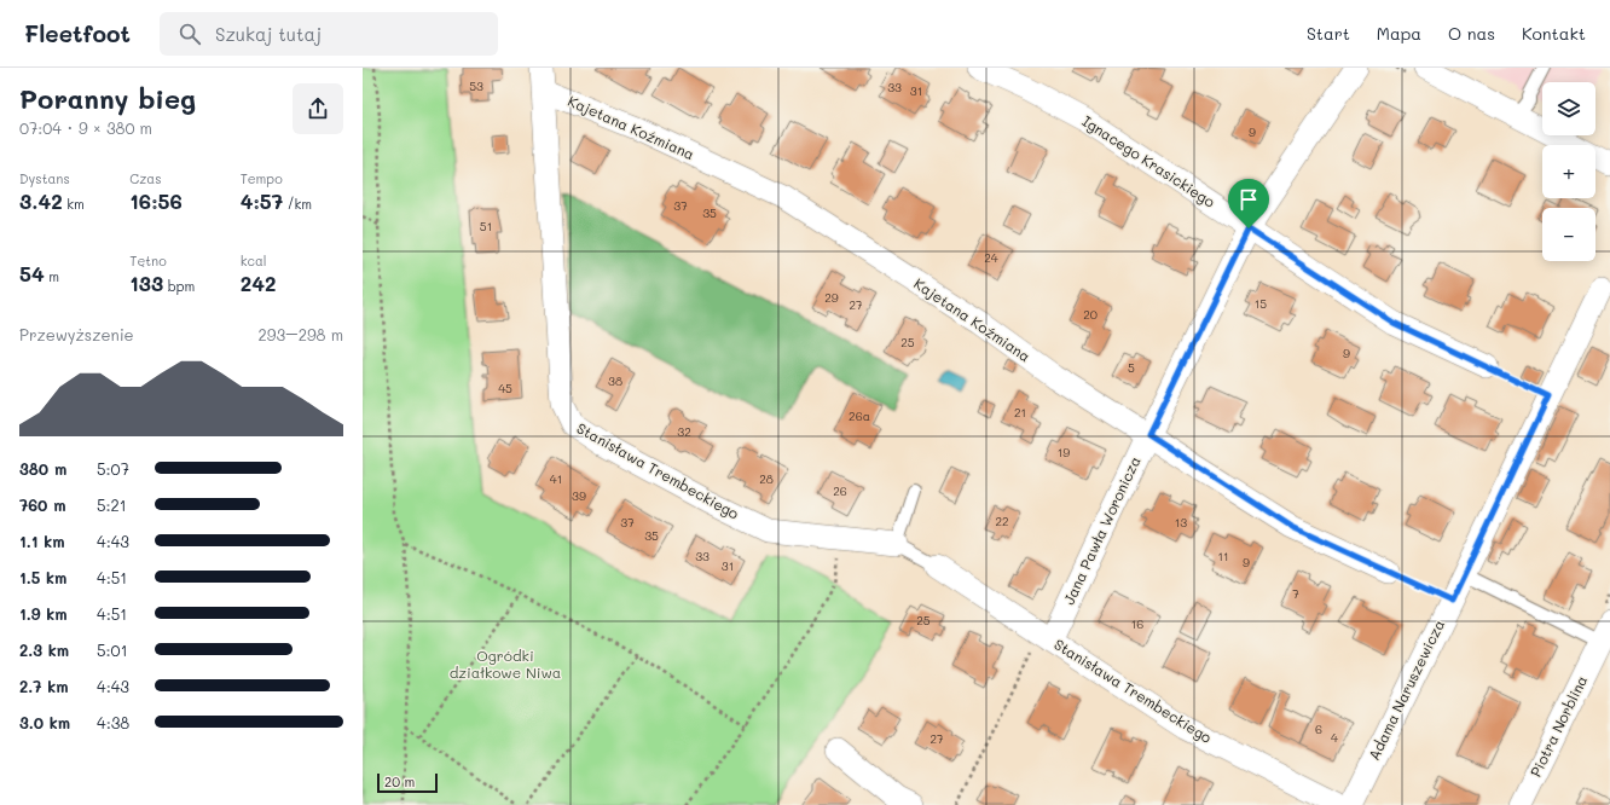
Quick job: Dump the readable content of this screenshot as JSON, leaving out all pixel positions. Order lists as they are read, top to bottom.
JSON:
{
  "streets": {
    "street": [
      "Kajetana Koźmiana",
      "Ignacego Krasickiego",
      "Stanisława Trembeckiego",
      "Jana Pawła Woronicza",
      "Adama Naruszewicza",
      "Piotra Norblina"
    ]
  },
  "crossings": [
    ["Kajetana Koźmiana", "Stanisława Trembeckiego"],
    ["Kajetana Koźmiana", "Jana Pawła Woronicza"],
    ["Ignacego Krasickiego", "Jana Pawła Woronicza"],
    ["Stanisława Trembeckiego", "Jana Pawła Woronicza"]
  ],
  "parks": ["Ogródki działkowe Niwa"],
  "house_numbers": [
    "53",
    "33",
    "31",
    "9",
    "37",
    "35",
    "51",
    "24",
    "29",
    "15",
    "27",
    "20",
    "25",
    "9",
    "5",
    "38",
    "45",
    "21",
    "26a",
    "32",
    "19",
    "41",
    "28",
    "26",
    "39",
    "22",
    "37",
    "13",
    "35",
    "33",
    "11",
    "9",
    "31",
    "7",
    "25",
    "16",
    "6",
    "4",
    "27"
  ],
  "scale_bar": "20 m",
  "page": {
    "header": "Fleetfoot",
    "search": "Szukaj tutaj",
    "nav": [
      "Start",
      "Mapa",
      "O nas",
      "Kontakt"
    ],
    "heading": ["Poranny bieg", "07:04 · 9 × 380 m"],
    "map_buttons": ["+", "−"],
    "stats": [
      ["Dystans", "3.42 km"],
      ["Czas", "16:56"],
      ["Tempo", "4:57 /km"],
      ["54 m"],
      ["Tętno", "133 bpm"],
      ["kcal", "242"]
    ],
    "chart": ["Przewyższenie", "293–298 m"],
    "list": [
      {
        "name": "380 m",
        "note": "5:07"
      },
      {
        "name": "760 m",
        "note": "5:21"
      },
      {
        "name": "1.1 km",
        "note": "4:43"
      },
      {
        "name": "1.5 km",
        "note": "4:51"
      },
      {
        "name": "1.9 km",
        "note": "4:51"
      },
      {
        "name": "2.3 km",
        "note": "5:01"
      },
      {
        "name": "2.7 km",
        "note": "4:43"
      },
      {
        "name": "3.0 km",
        "note": "4:38"
      }
    ],
    "scale": "20 m"
  }
}
